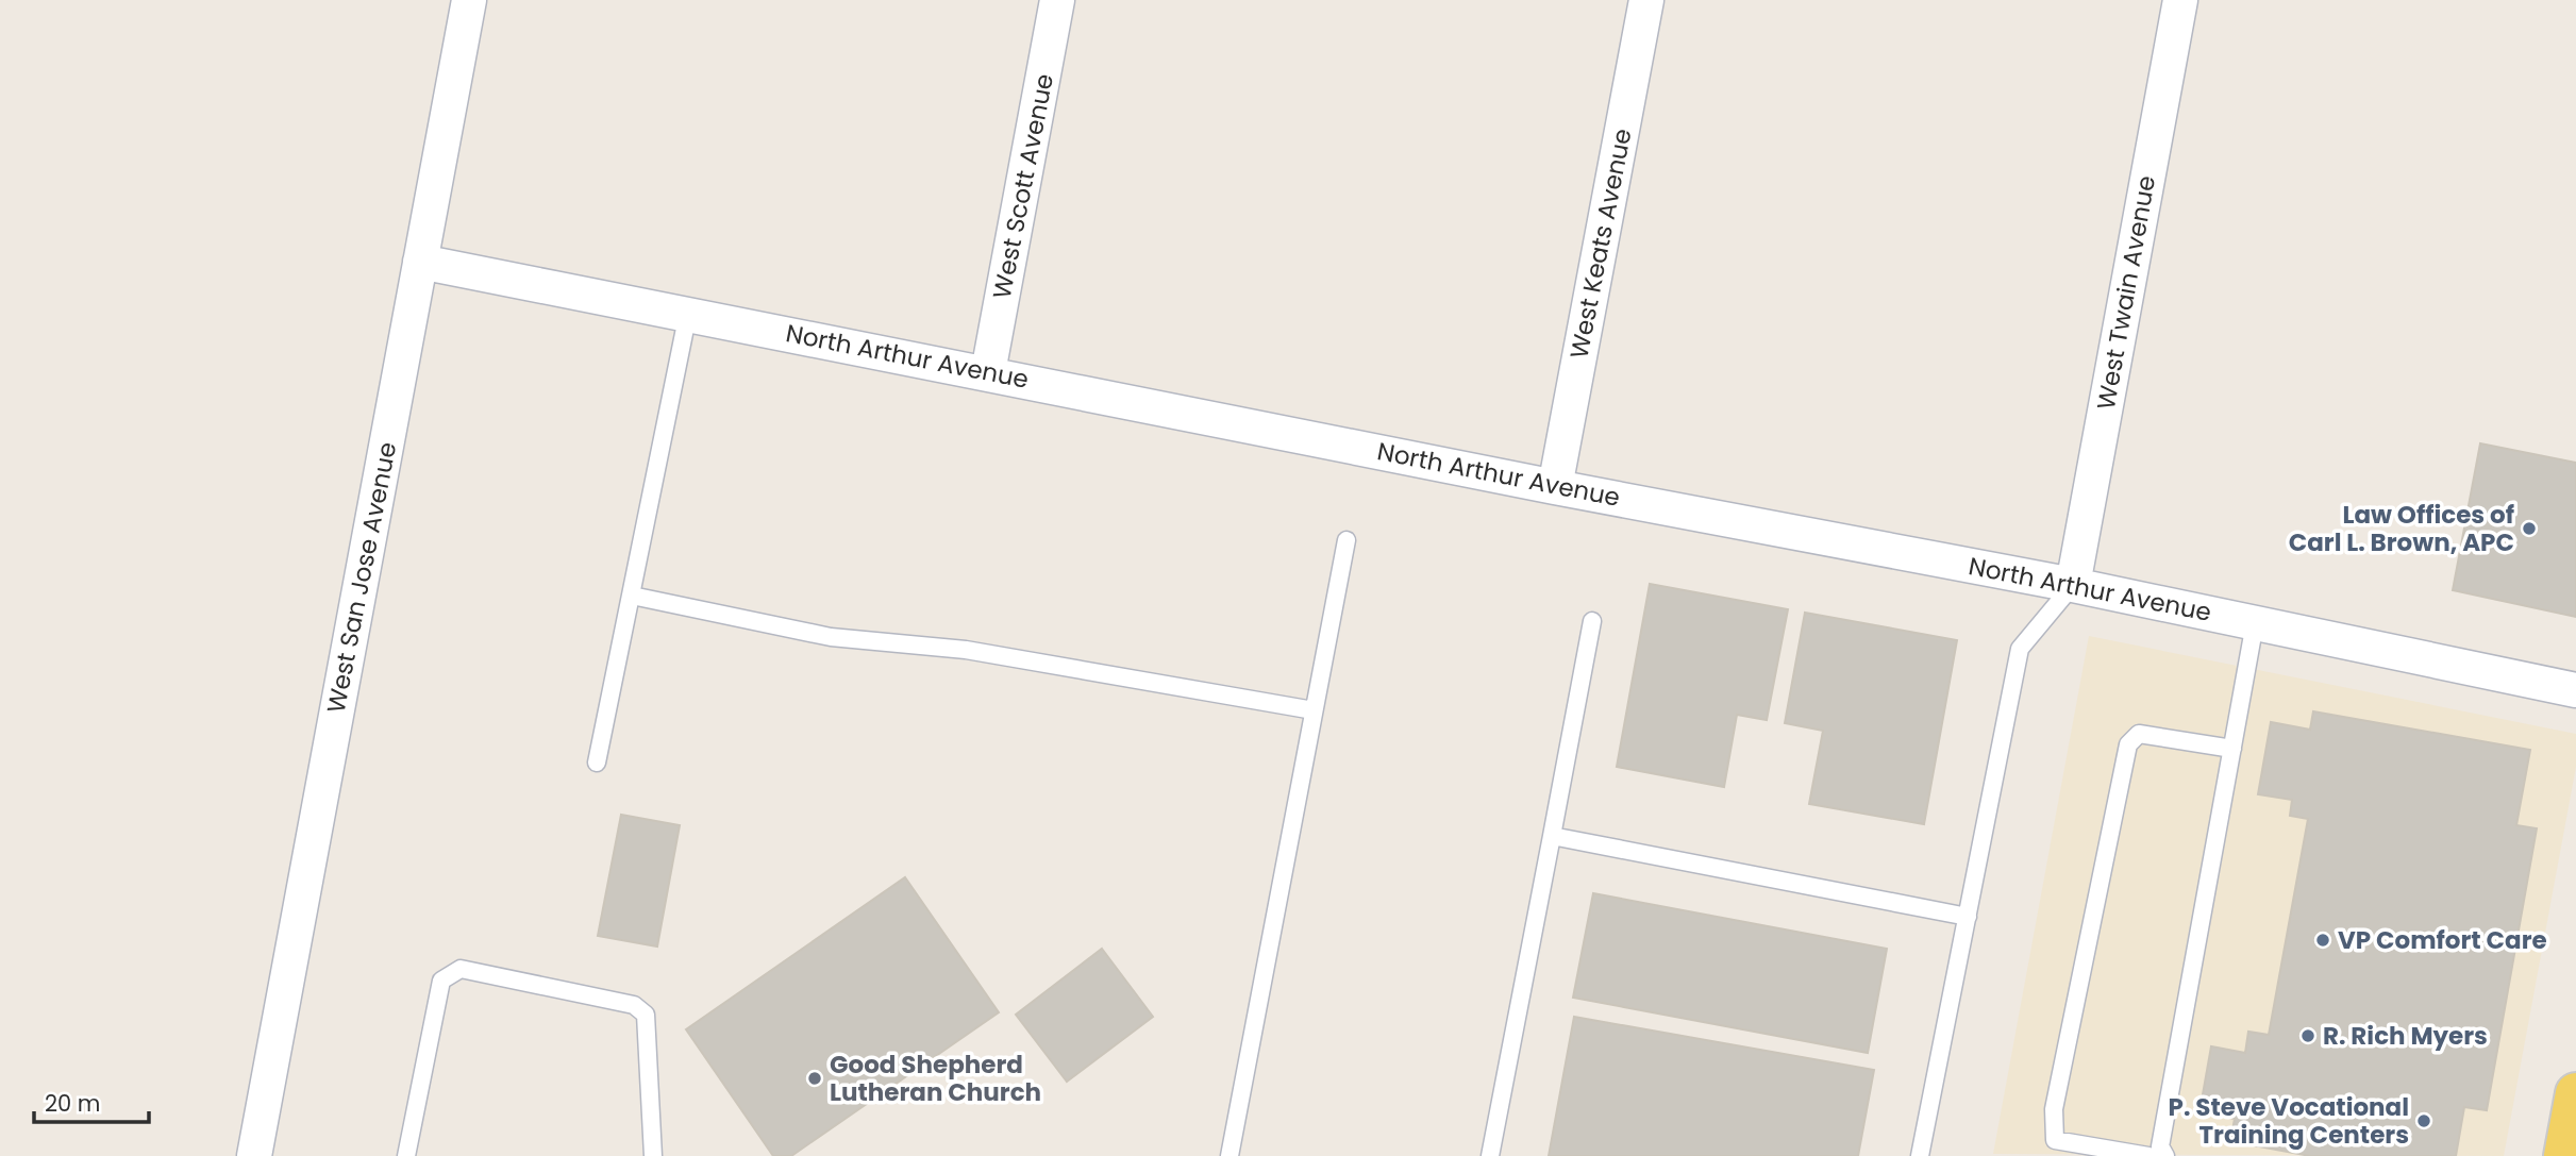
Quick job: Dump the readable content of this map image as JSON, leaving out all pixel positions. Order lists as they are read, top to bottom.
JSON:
{
  "streets": {
    "street": [
      "West Scott Avenue",
      "West Keats Avenue",
      "West Twain Avenue",
      "North Arthur Avenue",
      "West San Jose Avenue"
    ]
  },
  "crossings": [
    ["West Scott Avenue", "North Arthur Avenue"],
    ["West Keats Avenue", "North Arthur Avenue"],
    ["West Twain Avenue", "North Arthur Avenue"],
    ["North Arthur Avenue", "West San Jose Avenue"]
  ],
  "places": [
    "Law Offices of Carl L. Brown, APC",
    "VP Comfort Care",
    "R. Rich Myers",
    "Good Shepherd Lutheran Church",
    "P. Steve Vocational Training Centers"
  ],
  "scale_bar": "20 m"
}
